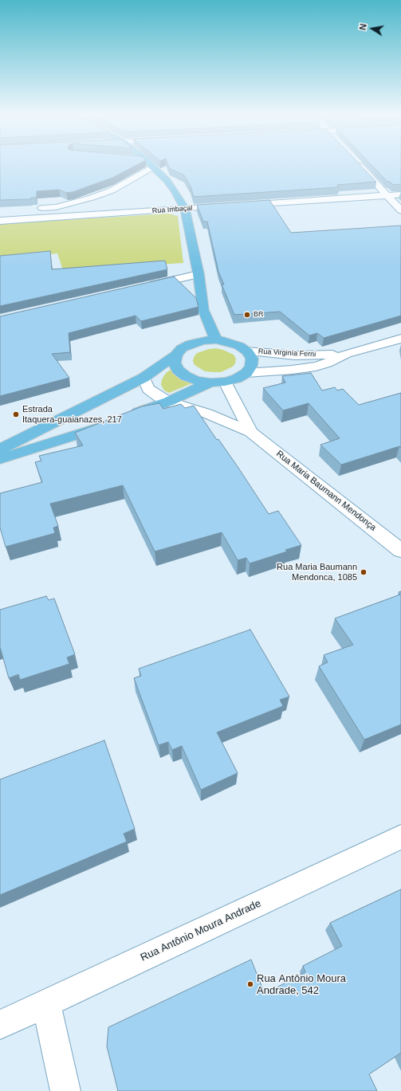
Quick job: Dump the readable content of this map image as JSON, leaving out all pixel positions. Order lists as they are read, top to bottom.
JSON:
{
  "streets": {
    "street": [
      "Rua Imbaçal",
      "Rua Virginía Ferni",
      "Rua Maria Baumann Mendonça",
      "Rua Antônio Moura Andrade"
    ]
  },
  "places": [
    "BR",
    "Estrada Itaquera-guaianazes, 217",
    "Rua Maria Baumann Mendonca, 1085",
    "Rua Antônio Moura Andrade, 542"
  ],
  "north": "left"
}
